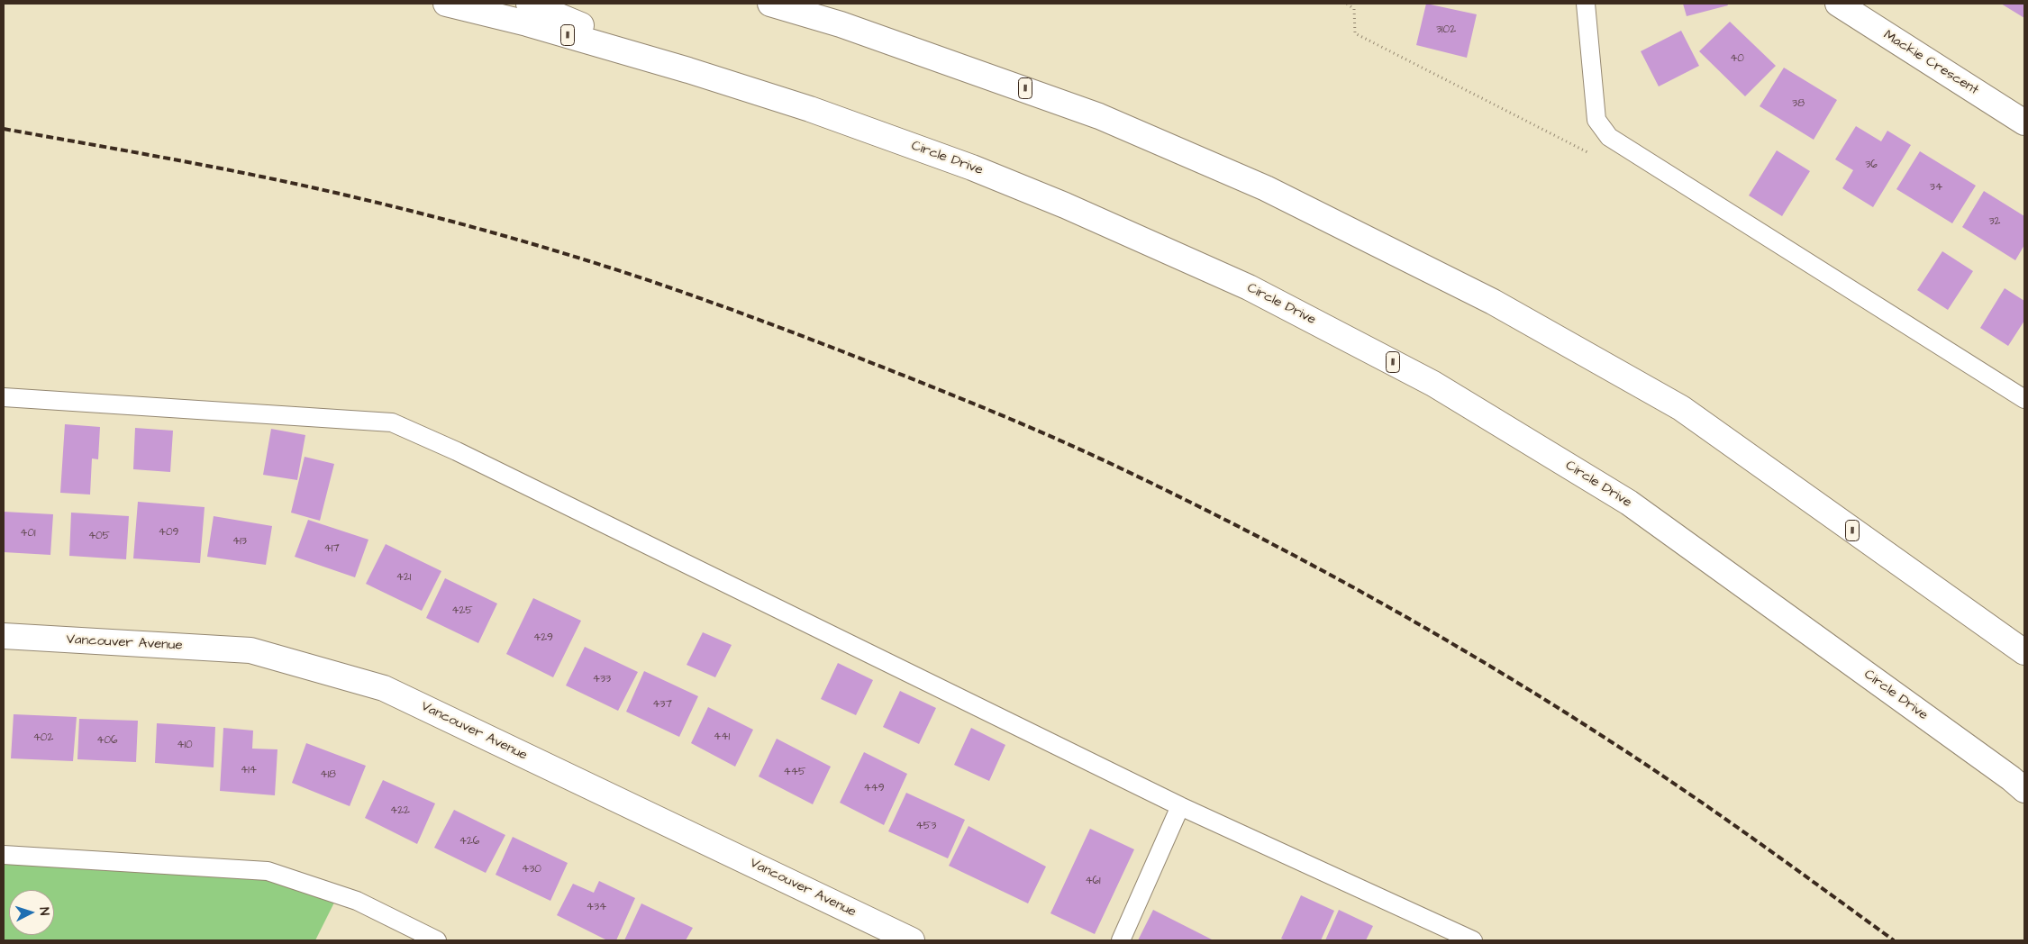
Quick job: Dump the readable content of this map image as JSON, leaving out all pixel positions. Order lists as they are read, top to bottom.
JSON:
{
  "streets": {
    "main road": [
      "11",
      "Mackie Crescent",
      "Circle Drive",
      "Vancouver Avenue"
    ]
  },
  "house_numbers": [
    "3102",
    "40",
    "38",
    "36",
    "34",
    "32",
    "409",
    "401",
    "405",
    "413",
    "417",
    "421",
    "425",
    "429",
    "433",
    "437",
    "441",
    "402",
    "406",
    "410",
    "414",
    "445",
    "418",
    "449",
    "422",
    "453",
    "426",
    "430",
    "461",
    "434"
  ],
  "north": "right"
}
